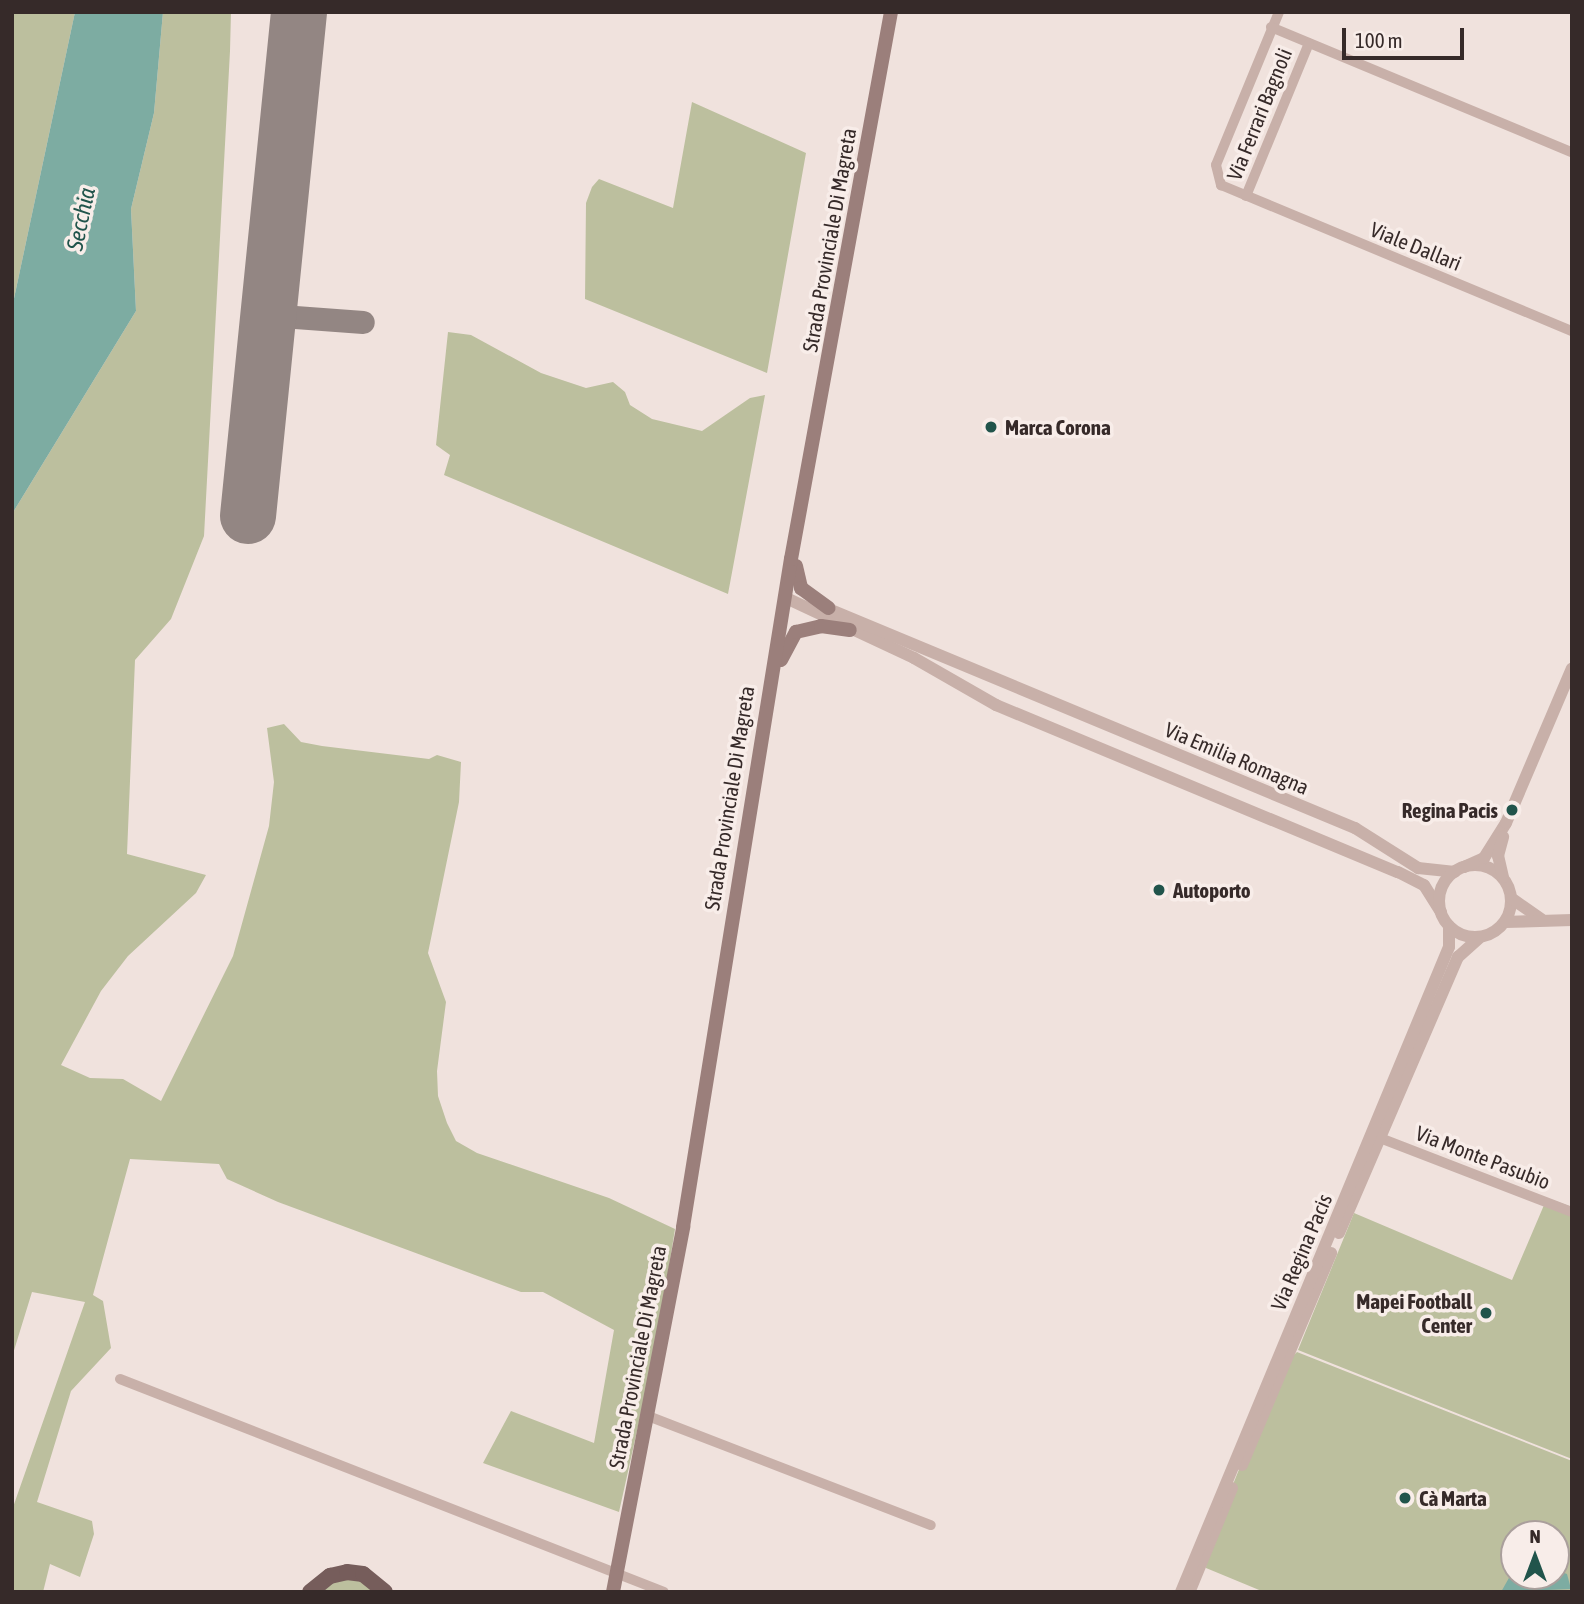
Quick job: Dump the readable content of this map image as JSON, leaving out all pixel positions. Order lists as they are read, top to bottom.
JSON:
{
  "streets": {
    "main road": ["Strada Provinciale Di Magreta"],
    "street": [
      "Via Ferrari Bagnoli",
      "Viale Dallari",
      "Via Emilia Romagna",
      "Via Monte Pasubio",
      "Via Regina Pacis"
    ]
  },
  "crossings": [
    ["Via Ferrari Bagnoli", "Viale Dallari"],
    ["Strada Provinciale Di Magreta", "Via Emilia Romagna"],
    ["Via Emilia Romagna", "Via Regina Pacis"],
    ["Via Monte Pasubio", "Via Regina Pacis"]
  ],
  "water": ["Secchia"],
  "places": [
    "Marca Corona",
    "Regina Pacis",
    "Autoporto",
    "Mapei Football Center",
    "Cà Marta"
  ],
  "scale_bar": "100 m",
  "north": "top"
}
